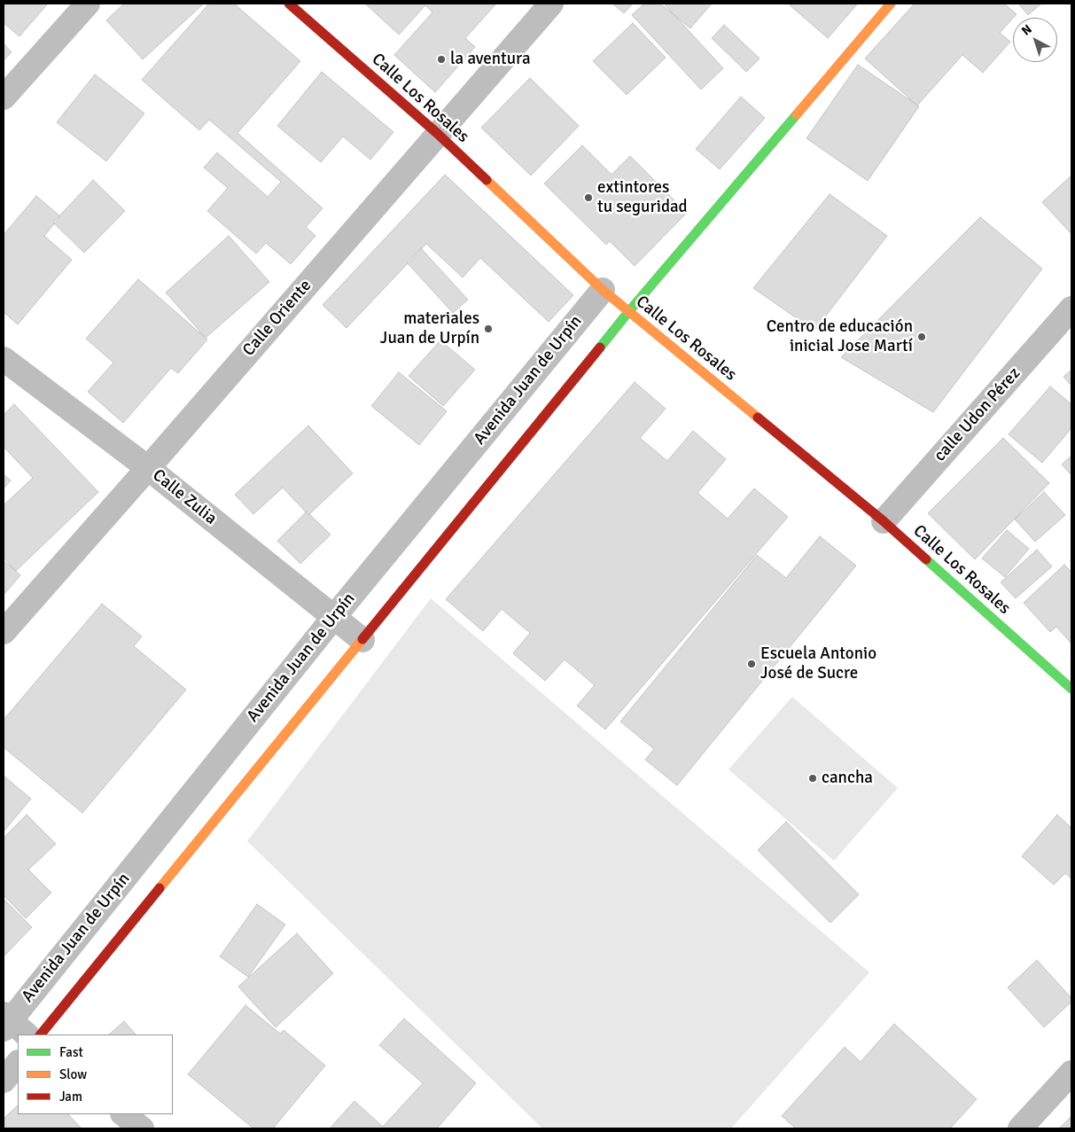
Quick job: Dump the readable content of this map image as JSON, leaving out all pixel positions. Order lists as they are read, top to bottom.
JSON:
{
  "streets": {
    "street": [
      "Calle Los Rosales",
      "Calle Oriente",
      "Avenida Juan de Urpín",
      "calle Udon Pérez",
      "Calle Zulia"
    ]
  },
  "crossings": [
    ["Calle Los Rosales", "Calle Oriente"],
    ["Calle Los Rosales", "Avenida Juan de Urpín"],
    ["Calle Los Rosales", "calle Udon Pérez"],
    ["Calle Oriente", "Calle Zulia"],
    ["Avenida Juan de Urpín", "Calle Zulia"]
  ],
  "places": [
    "la aventura",
    "extintores tu seguridad",
    "materiales Juan de Urpín",
    "Centro de educación inicial Jose Martí",
    "Escuela Antonio José de Sucre",
    "cancha"
  ],
  "legend": ["Fast", "Slow", "Jam"],
  "north": "top left"
}
